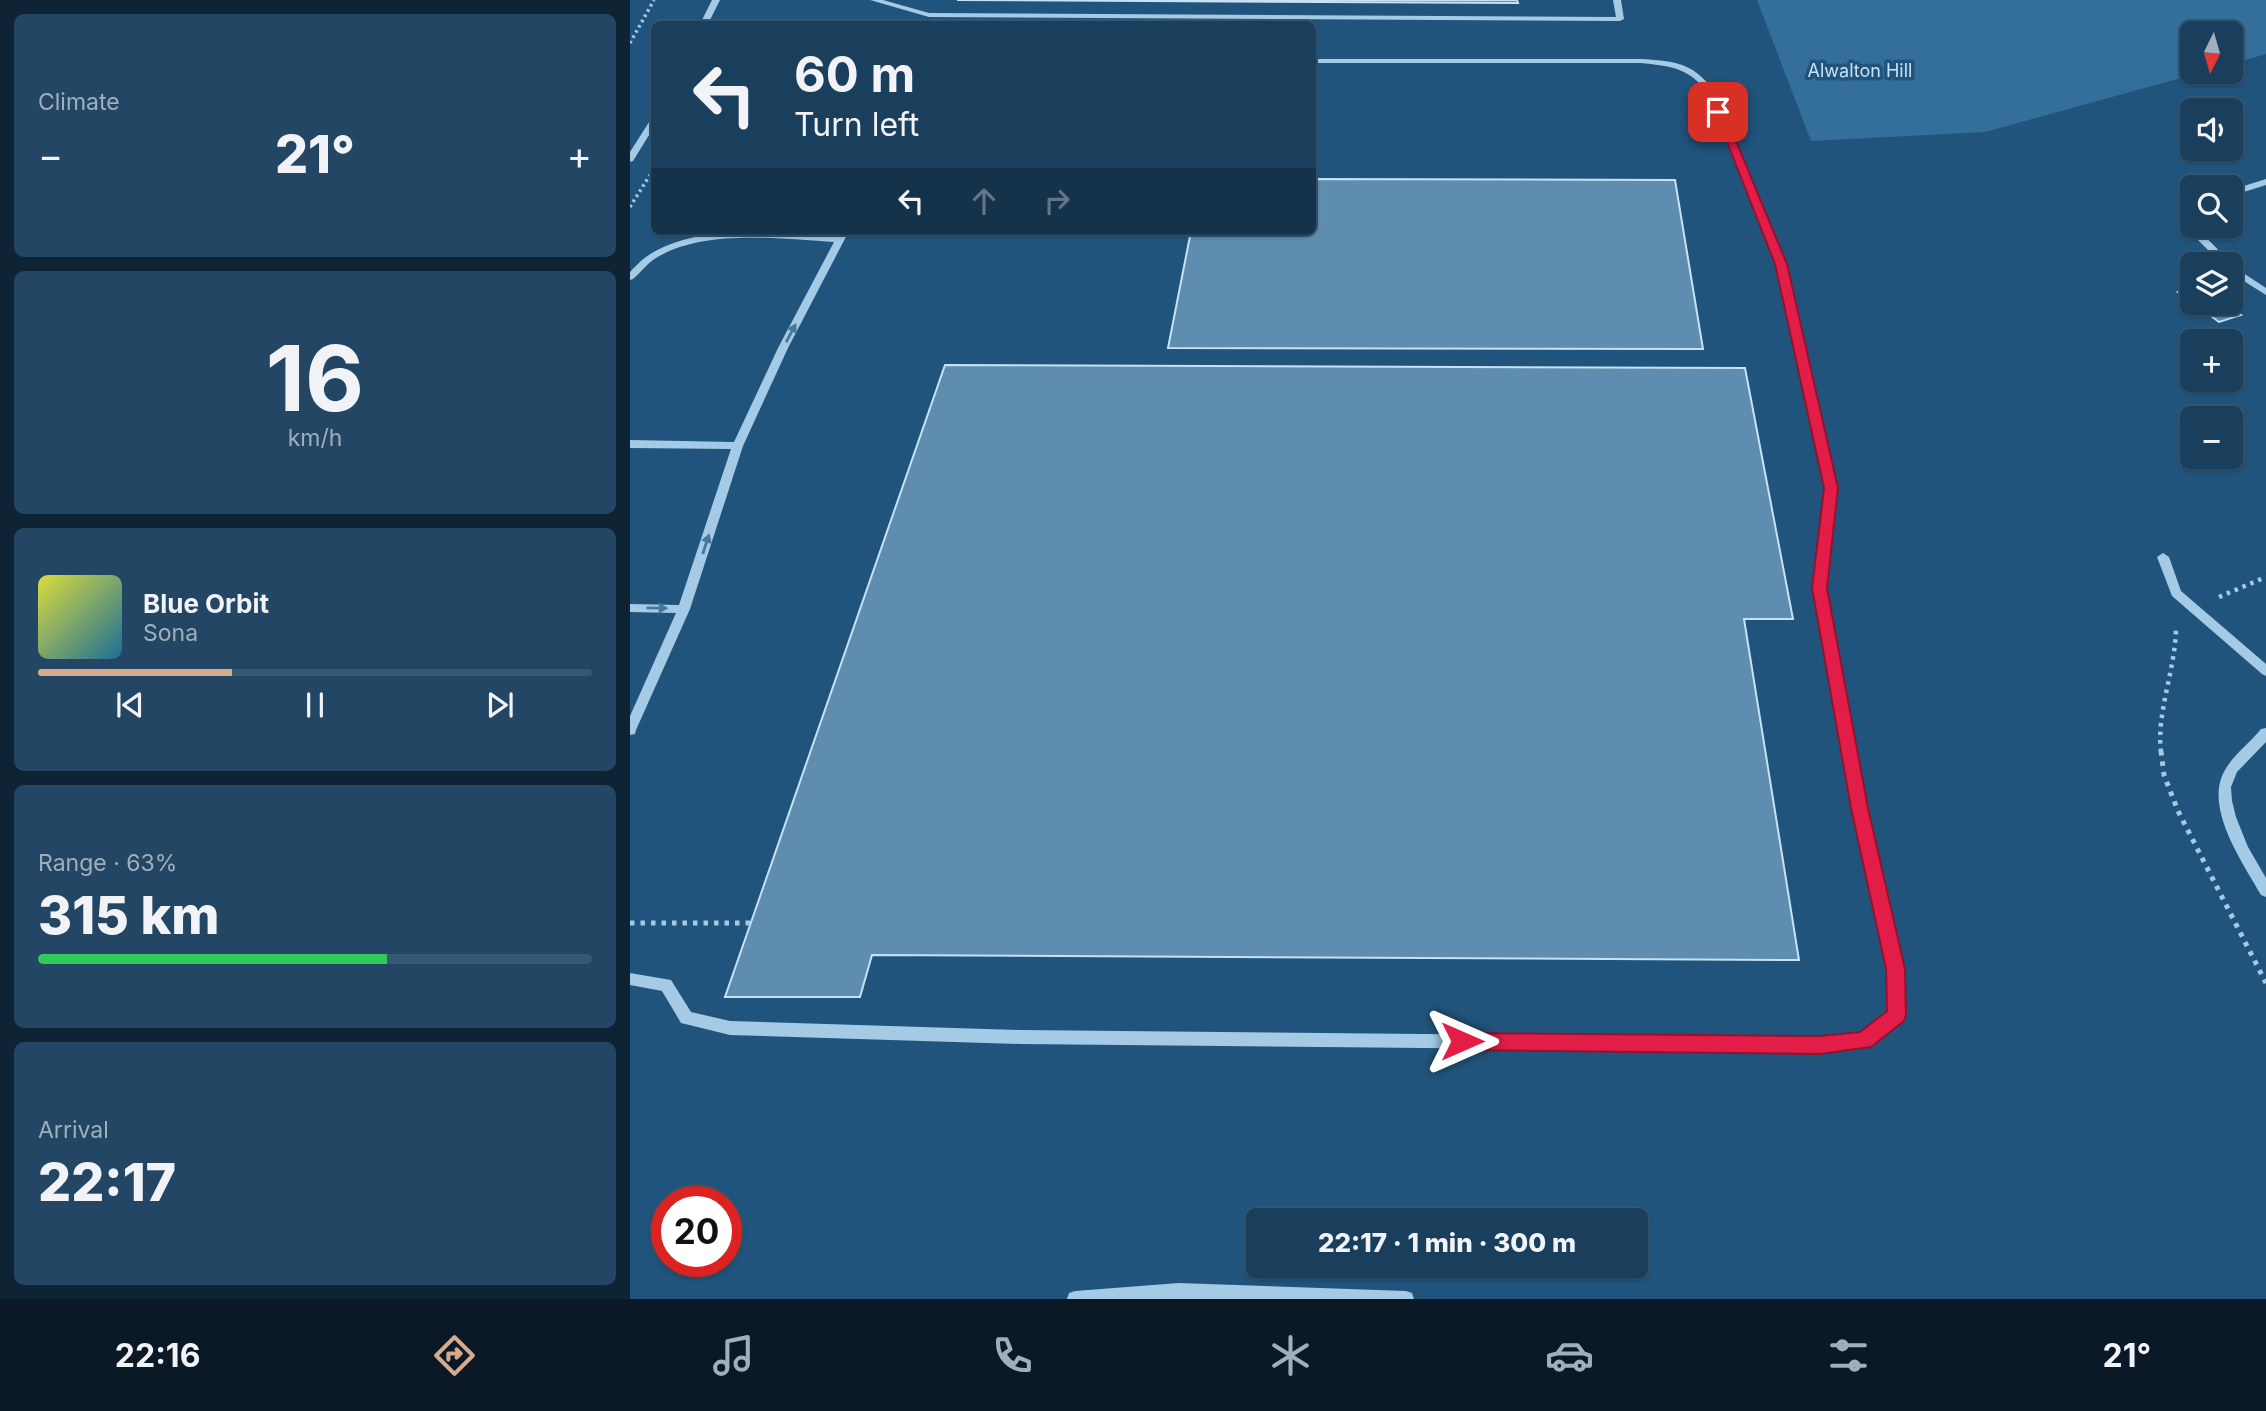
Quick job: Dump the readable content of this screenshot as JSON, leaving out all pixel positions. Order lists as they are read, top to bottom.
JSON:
{
  "parks": ["Alwalton Hill"],
  "north": "bottom",
  "page": {
    "tile": [
      "Climate",
      ["16", "km/h"],
      ["Range · 63%", "315 km"],
      ["Arrival", "22:17"]
    ],
    "map_buttons": ["+", "−"],
    "turn": ["60 m", "Turn left"],
    "heat": ["−", "21°", "+"],
    "song": ["Blue Orbit", "Sona"],
    "limit": "20",
    "trip": "22:17 · 1 min · 300 m",
    "tabs": ["22:16", "21°"]
  }
}
